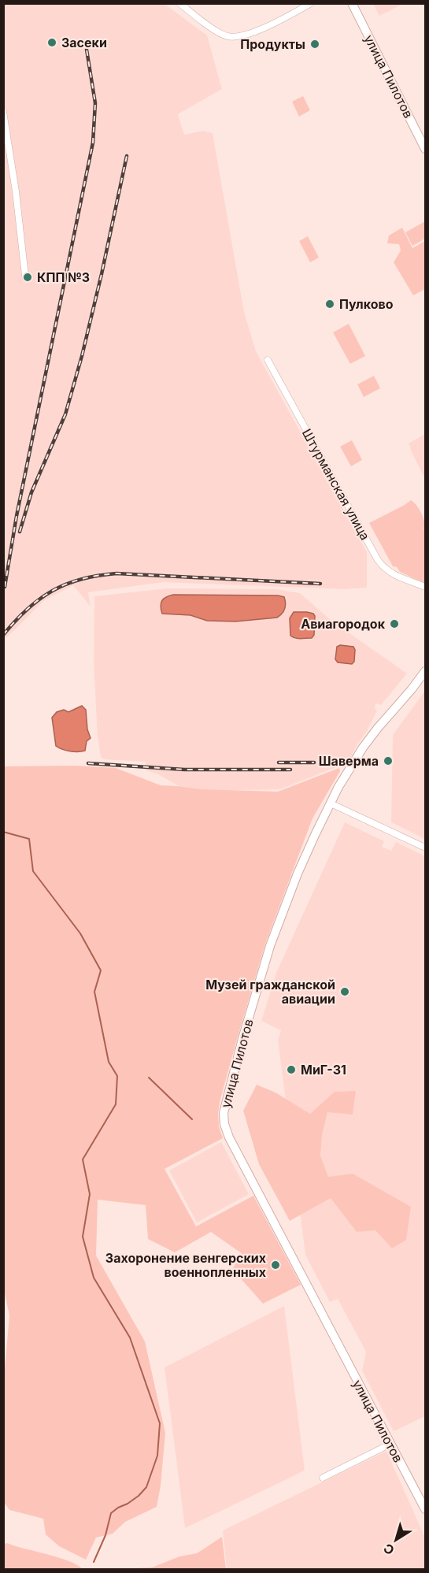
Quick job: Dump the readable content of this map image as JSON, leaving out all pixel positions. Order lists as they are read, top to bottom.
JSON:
{
  "streets": {
    "street": ["улица Пилотов", "Штурманская улица"]
  },
  "places": [
    "Засеки",
    "Продукты",
    "КПП №3",
    "Пулково",
    "Авиагородок",
    "Шаверма",
    "Музей гражданской авиации",
    "МиГ-31",
    "Захоронение венгерских военнопленных"
  ],
  "north": "bottom left"
}
